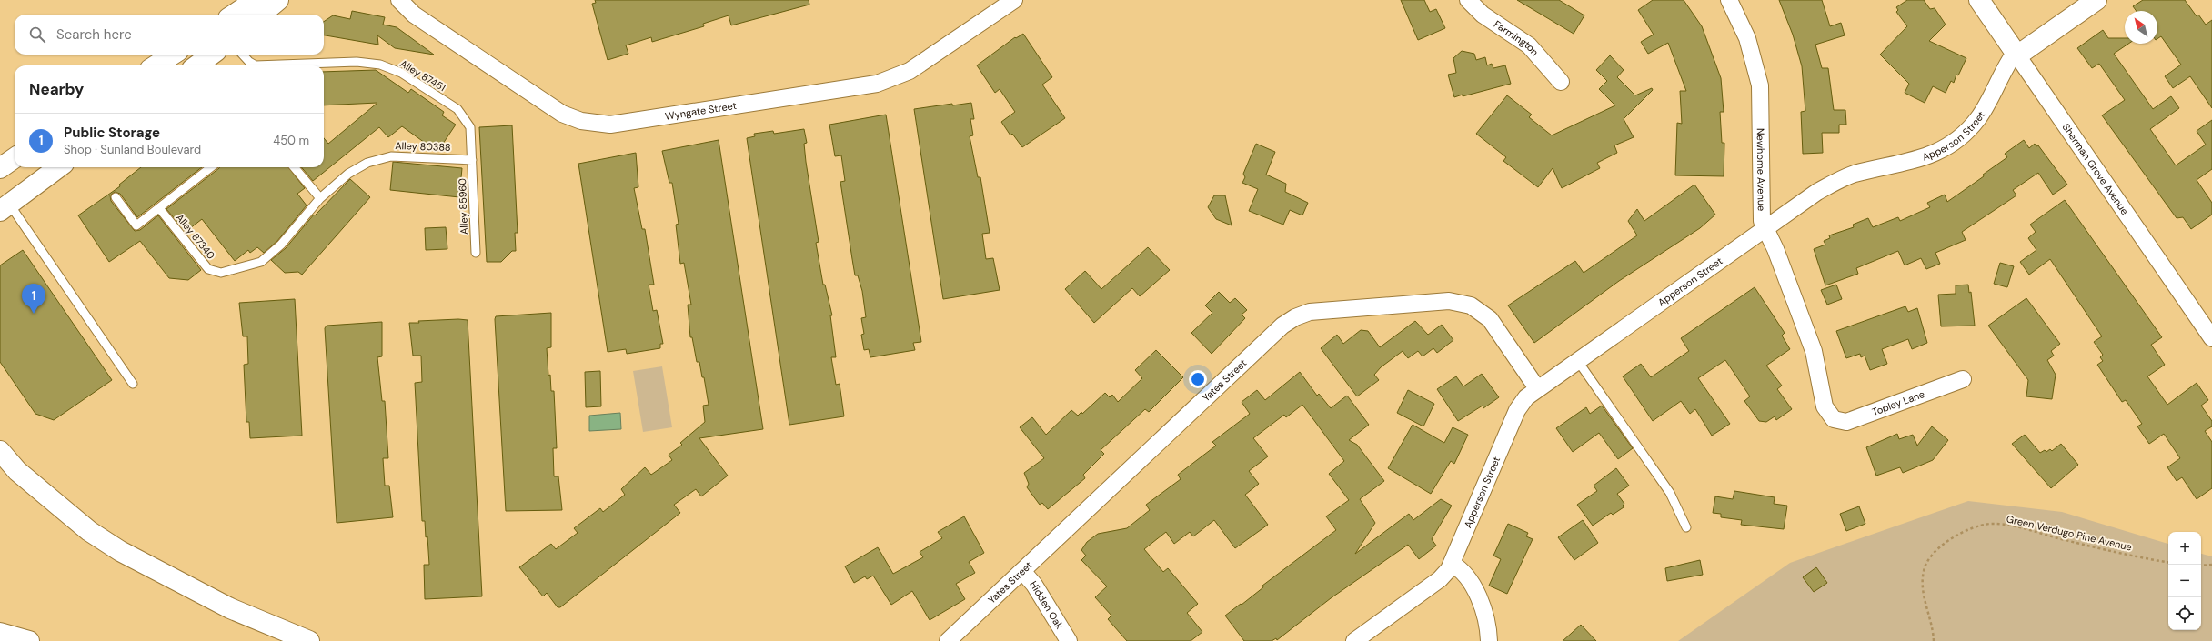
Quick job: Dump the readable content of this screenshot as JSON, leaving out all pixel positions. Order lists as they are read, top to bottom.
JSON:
{
  "streets": {
    "main road": ["Apperson Street", "Sherman Grove Avenue"],
    "street": [
      "Farmington",
      "Wyngate Street",
      "Newhome Avenue",
      "Yates Street",
      "Topley Lane",
      "Hidden Oak"
    ],
    "lane": [
      "Alley 87451",
      "Alley 80388",
      "Alley 85960",
      "Alley 87340"
    ],
    "path": ["Green Verdugo Pine Avenue"]
  },
  "crossings": [
    ["Alley 87451", "Alley 80388"],
    ["Alley 87451", "Alley 85960"],
    ["Apperson Street", "Sherman Grove Avenue"],
    ["Apperson Street", "Newhome Avenue"],
    ["Apperson Street", "Yates Street"],
    ["Alley 80388", "Alley 85960"],
    ["Alley 80388", "Alley 87340"],
    ["Newhome Avenue", "Topley Lane"],
    ["Yates Street", "Hidden Oak"]
  ],
  "north": "top left",
  "page": {
    "search": "Search here",
    "heading": "Nearby",
    "list": [
      {
        "mark": "1",
        "name": "Public Storage",
        "note": "Shop · Sunland Boulevard",
        "value": "450 m"
      }
    ],
    "pins": "1",
    "map_buttons": ["+", "−"]
  }
}
